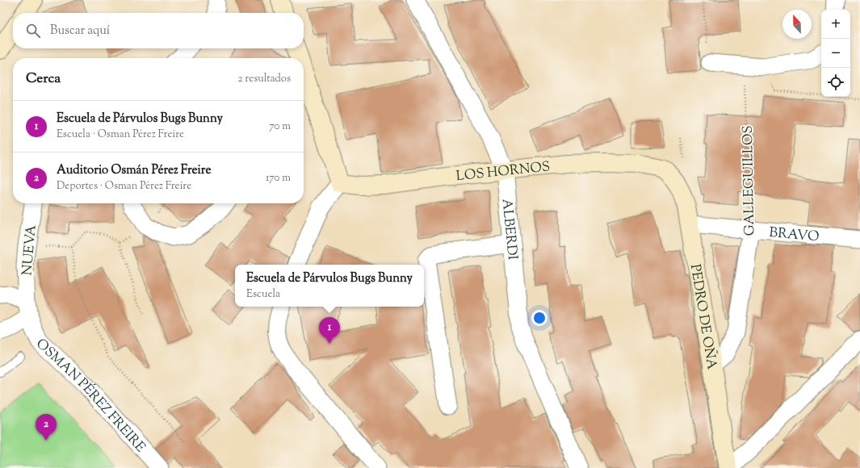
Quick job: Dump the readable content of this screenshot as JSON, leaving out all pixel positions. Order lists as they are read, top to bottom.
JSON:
{
  "streets": {
    "street": [
      "LOS HORNOS",
      "GALLEGUILLOS",
      "ALBERDI",
      "BRAVO",
      "NUEVA",
      "PEDRO DE OÑA",
      "OSMAN PÉREZ FREIRE"
    ]
  },
  "crossings": [
    ["LOS HORNOS", "ALBERDI"],
    ["LOS HORNOS", "PEDRO DE OÑA"],
    ["GALLEGUILLOS", "BRAVO"],
    ["GALLEGUILLOS", "PEDRO DE OÑA"],
    ["BRAVO", "PEDRO DE OÑA"],
    ["NUEVA", "OSMAN PÉREZ FREIRE"]
  ],
  "north": "top",
  "page": {
    "map_buttons": ["+", "−"],
    "search": "Buscar aquí",
    "heading": ["Cerca", "2 resultados"],
    "list": [
      {
        "mark": "1",
        "name": "Escuela de Párvulos Bugs Bunny",
        "note": "Escuela · Osman Pérez Freire",
        "value": "70 m"
      },
      {
        "mark": "2",
        "name": "Auditorio Osmán Pérez Freire",
        "note": "Deportes · Osman Pérez Freire",
        "value": "170 m"
      }
    ],
    "popup": ["Escuela de Párvulos Bugs Bunny", "Escuela"],
    "pins": ["1", "2"]
  }
}
